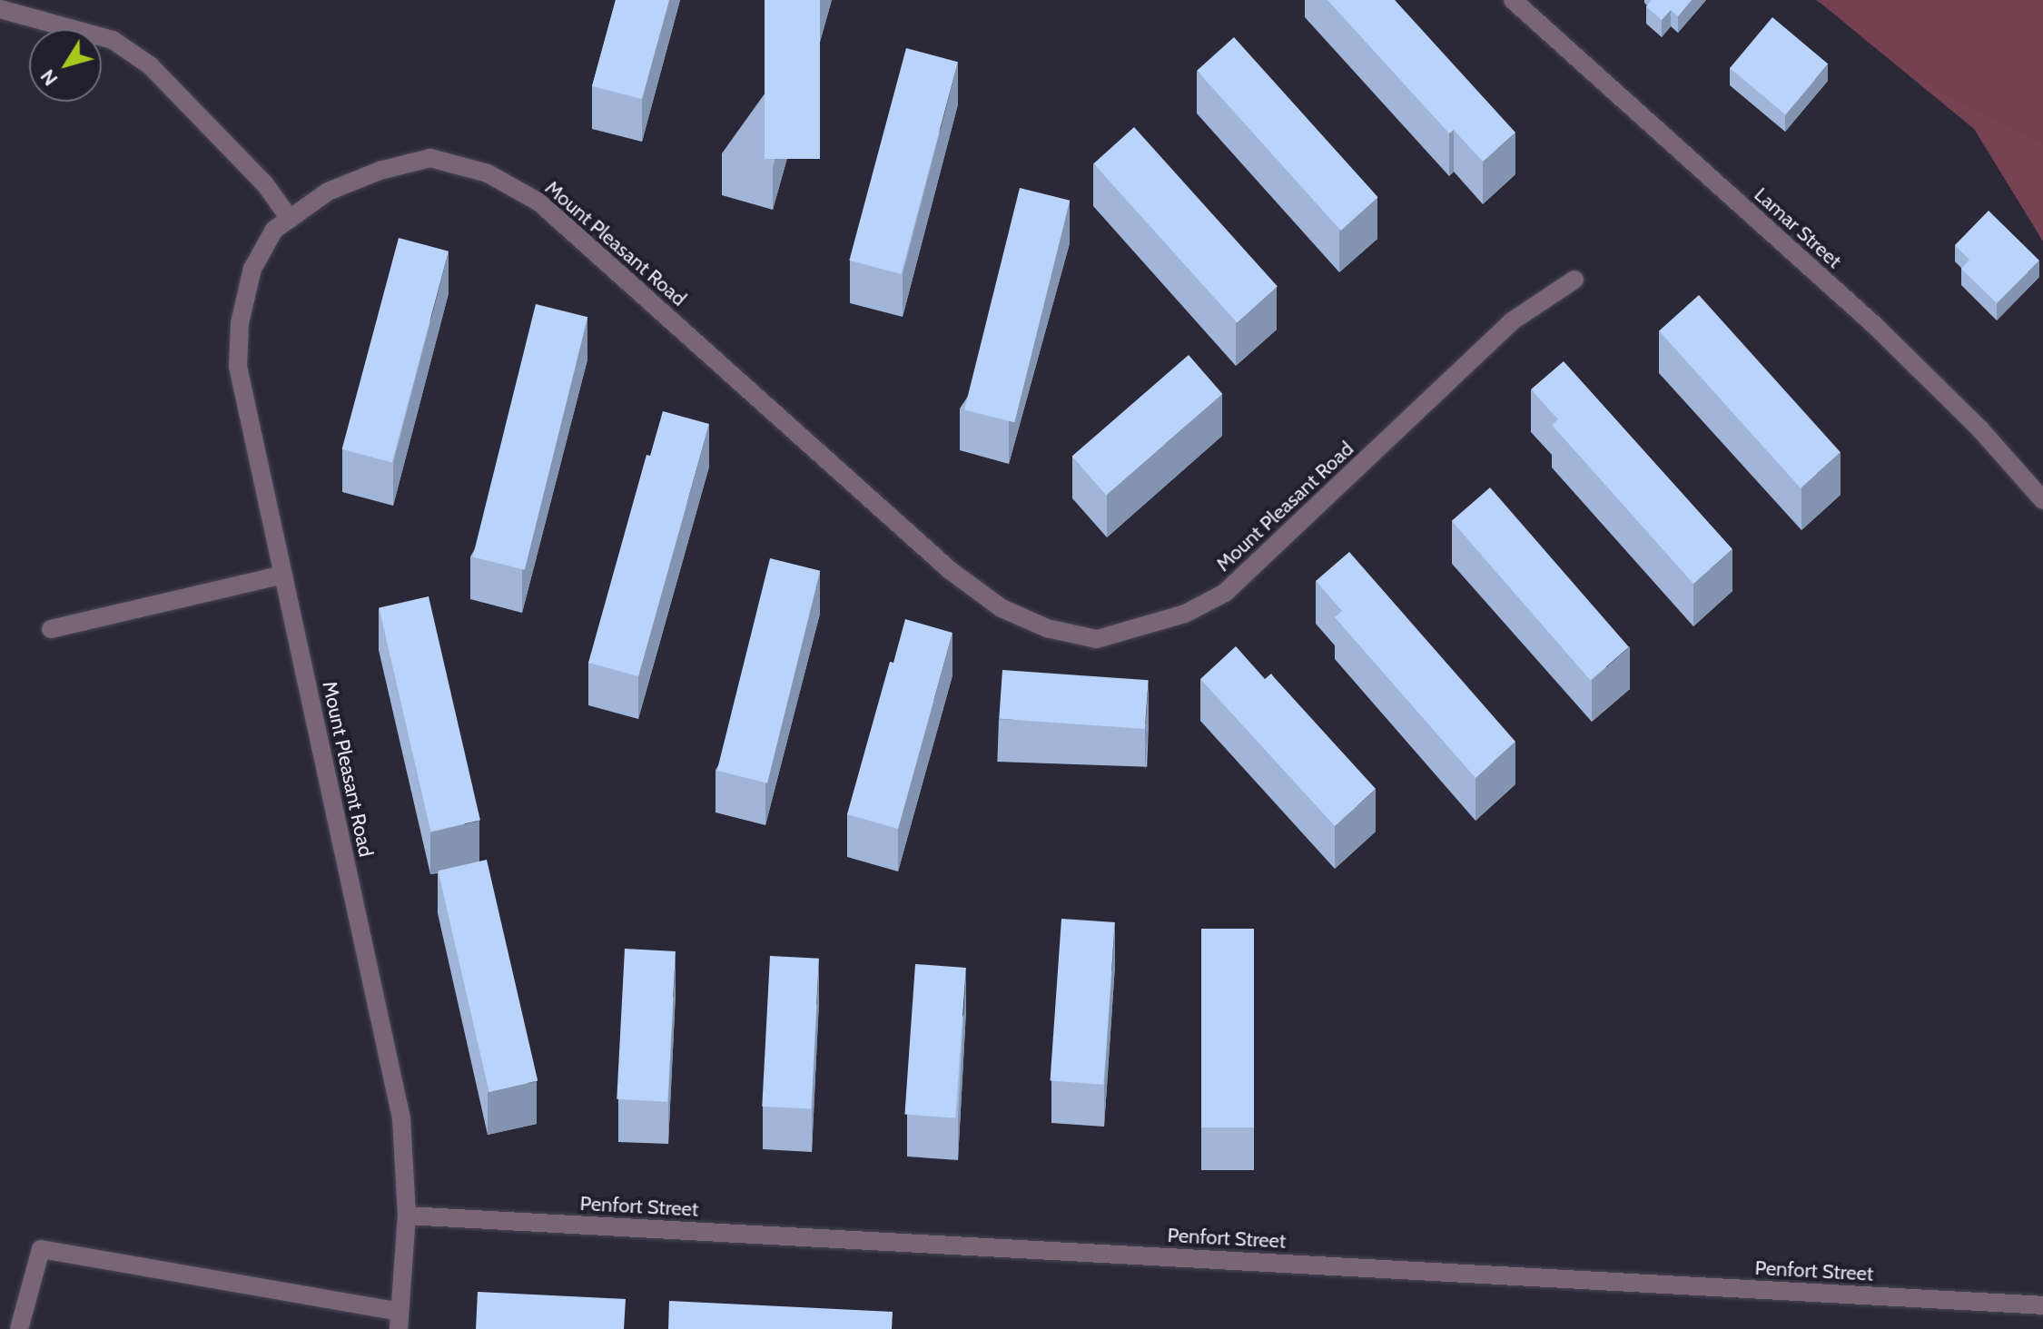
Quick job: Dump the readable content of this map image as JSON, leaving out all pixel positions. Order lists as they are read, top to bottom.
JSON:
{
  "streets": {
    "street": ["Lamar Street", "Mount Pleasant Road", "Penfort Street"]
  },
  "crossings": [
    ["Mount Pleasant Road", "Penfort Street"]
  ],
  "north": "bottom left"
}
